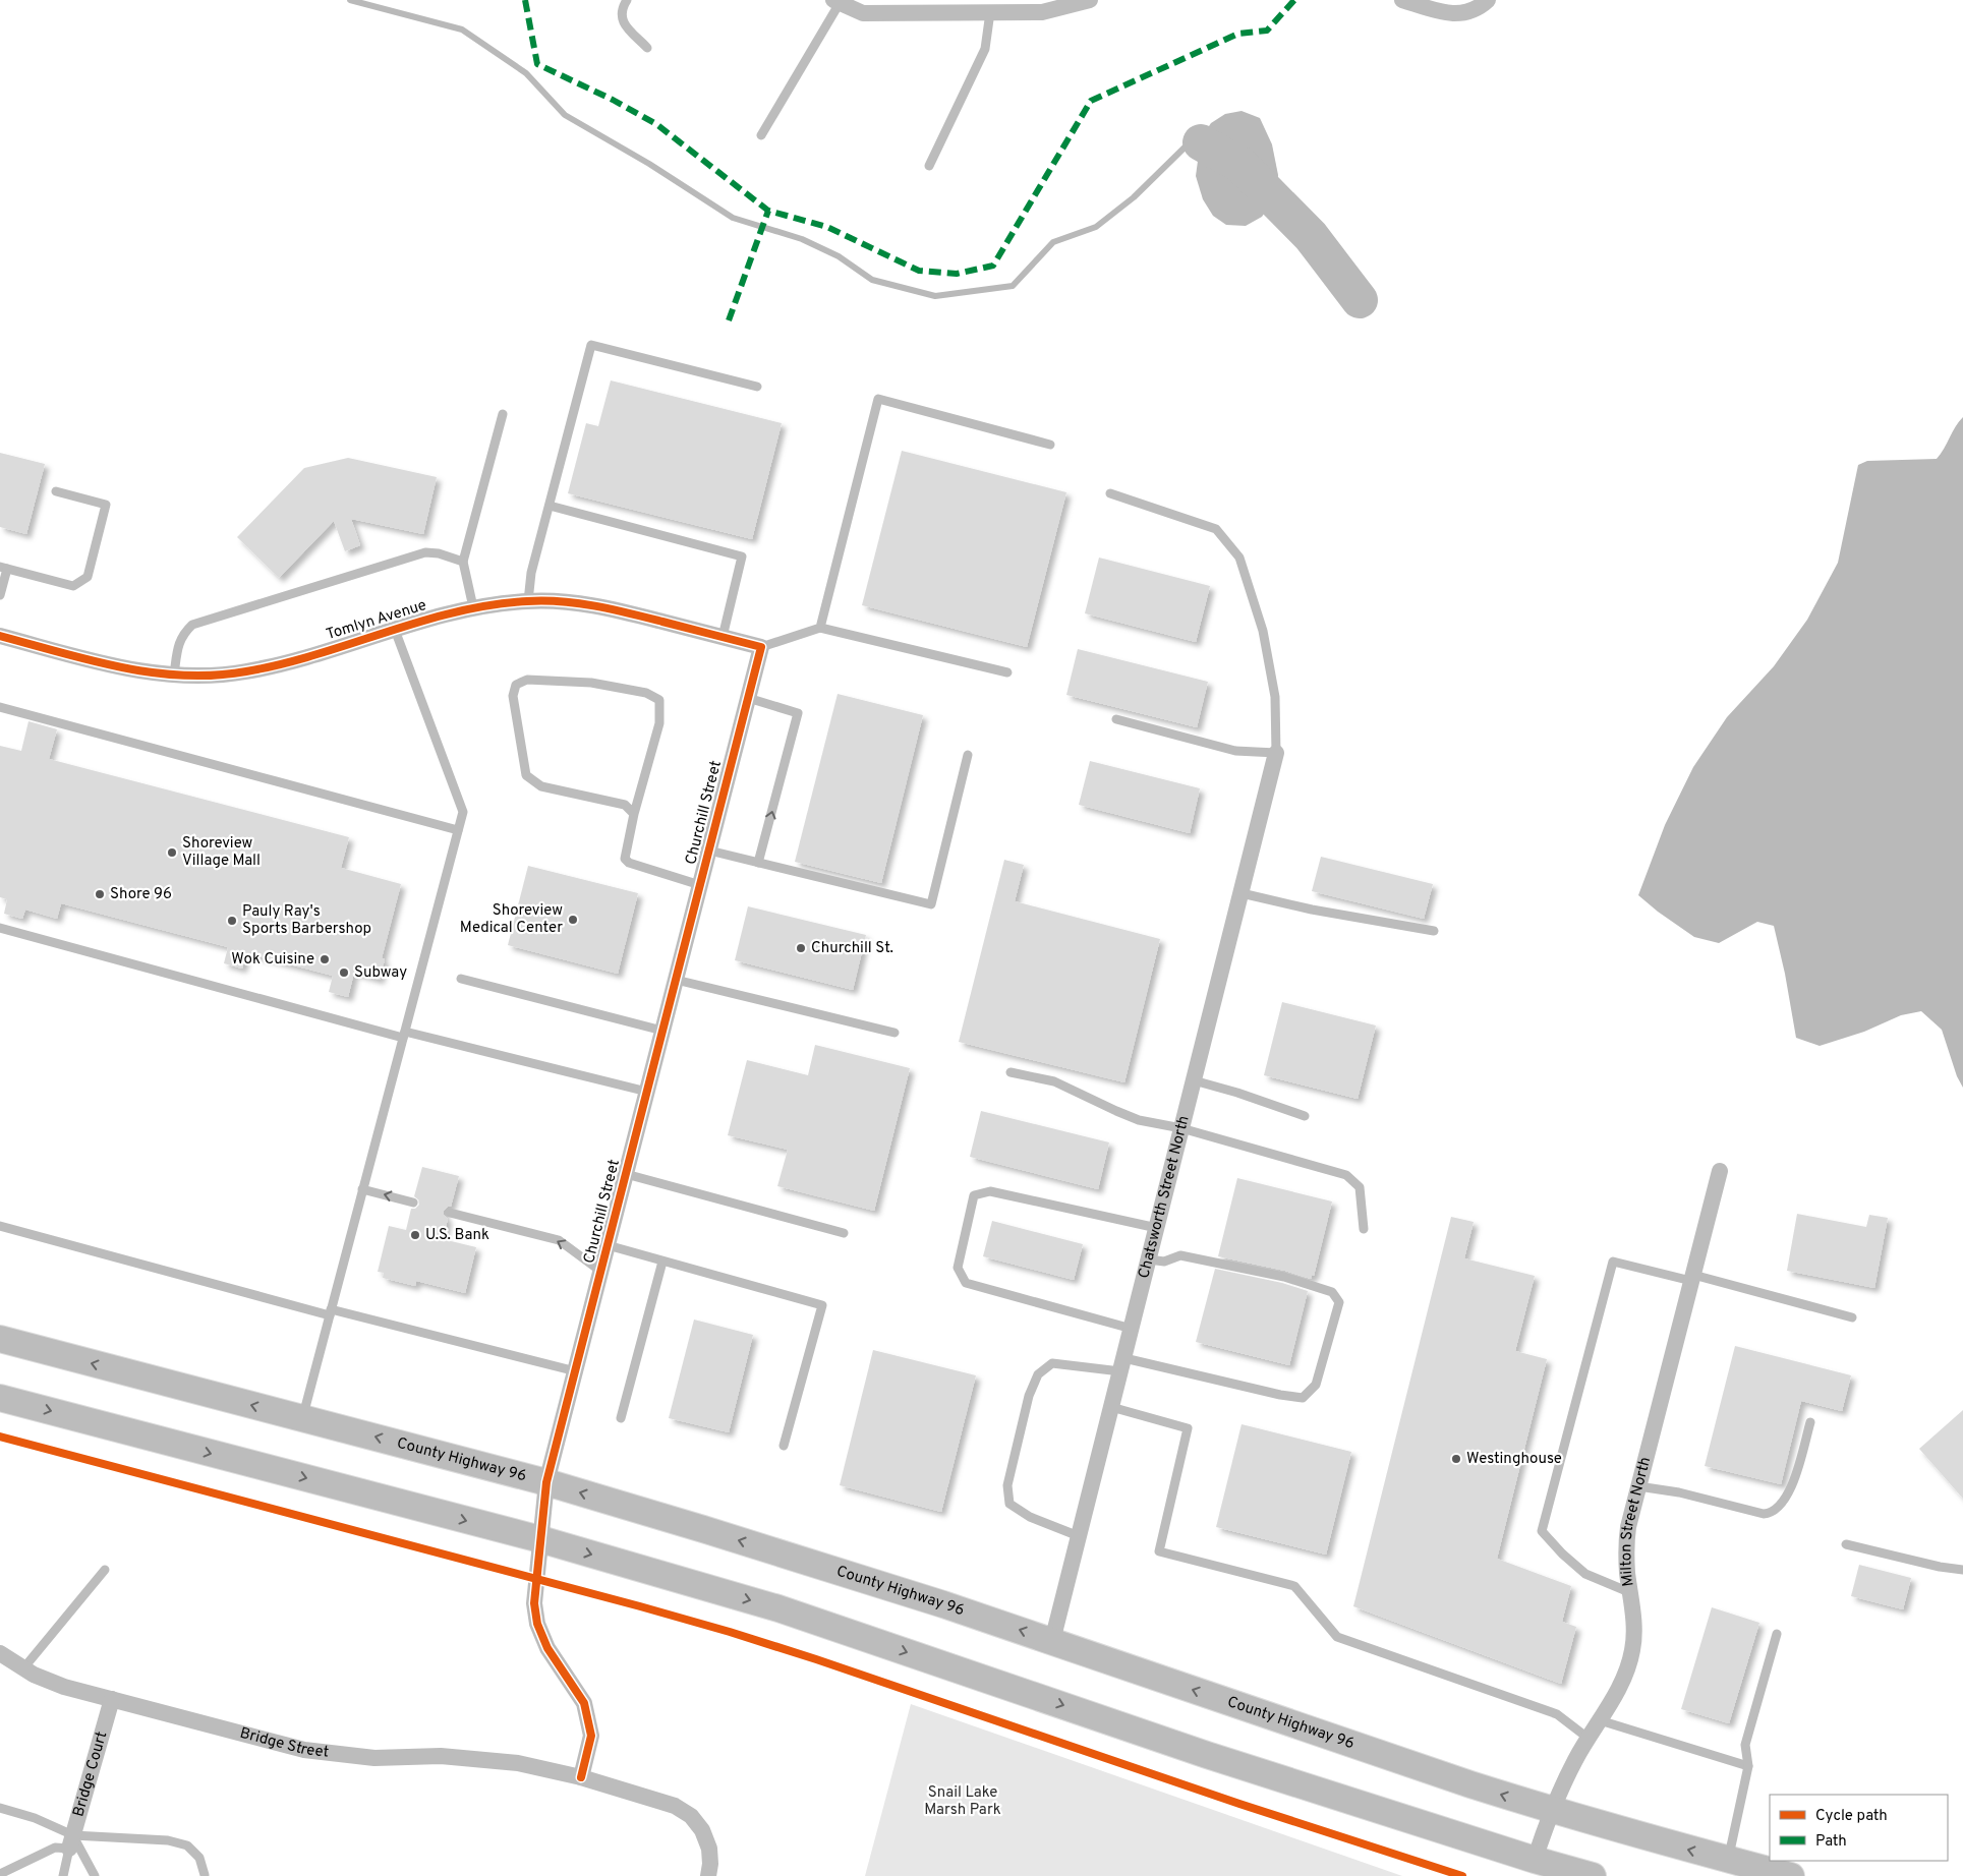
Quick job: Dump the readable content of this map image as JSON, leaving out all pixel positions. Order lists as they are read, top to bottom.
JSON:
{
  "streets": {
    "main road": ["County Highway 96"],
    "street": [
      "Tomlyn Avenue",
      "Churchill Street",
      "Chatsworth Street North",
      "Milton Street North",
      "Bridge Street",
      "Bridge Court"
    ]
  },
  "crossings": [
    ["Tomlyn Avenue", "Churchill Street"],
    ["Churchill Street", "County Highway 96"],
    ["Churchill Street", "Bridge Street"],
    ["Chatsworth Street North", "County Highway 96"],
    ["County Highway 96", "Milton Street North"],
    ["Bridge Street", "Bridge Court"]
  ],
  "parks": ["Snail Lake Marsh Park"],
  "places": [
    "Shoreview Village Mall",
    "Shore 96",
    "Shoreview Medical Center",
    "Pauly Ray's Sports Barbershop",
    "Churchill St.",
    "Wok Cuisine",
    "Subway",
    "U.S. Bank",
    "Westinghouse"
  ],
  "legend": ["Cycle path", "Path"]
}
